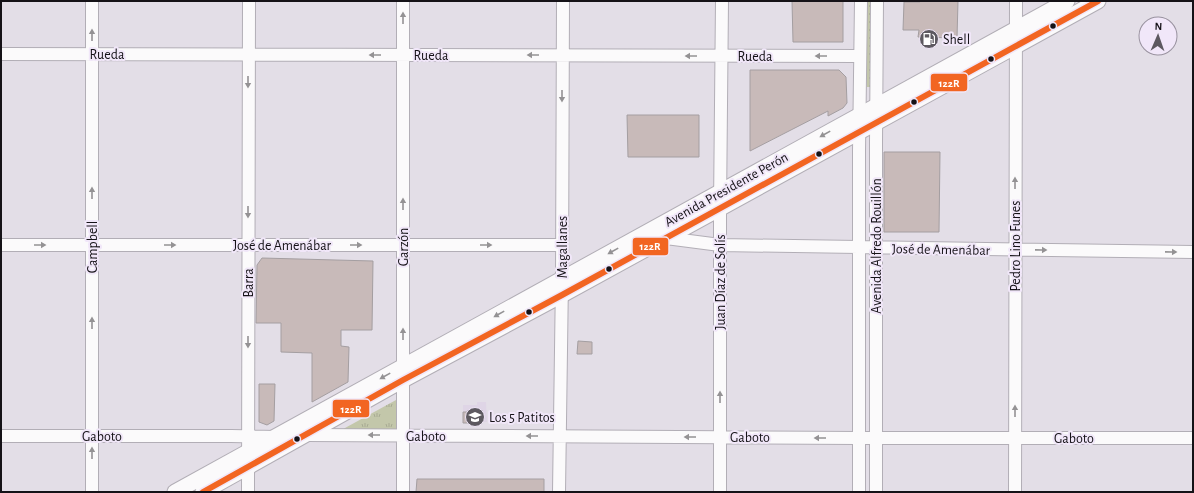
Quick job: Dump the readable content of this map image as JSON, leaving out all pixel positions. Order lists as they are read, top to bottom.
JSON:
{
  "streets": {
    "main road": ["Avenida Presidente Perón"],
    "street": [
      "Rueda",
      "José de Amenábar",
      "Avenida Alfredo Rouillón",
      "Pedro Lino Funes",
      "Campbell",
      "Garzón",
      "Magallanes",
      "Juan Díaz de Solís",
      "Barra",
      "Gaboto"
    ]
  },
  "crossings": [
    ["Rueda", "Avenida Alfredo Rouillón"],
    ["Rueda", "Campbell"],
    ["Rueda", "Garzón"],
    ["Rueda", "Magallanes"],
    ["Rueda", "Juan Díaz de Solís"],
    ["Rueda", "Barra"],
    ["Avenida Presidente Perón", "José de Amenábar"],
    ["Avenida Presidente Perón", "Avenida Alfredo Rouillón"],
    ["Avenida Presidente Perón", "Pedro Lino Funes"],
    ["Avenida Presidente Perón", "Garzón"],
    ["Avenida Presidente Perón", "Magallanes"],
    ["Avenida Presidente Perón", "Juan Díaz de Solís"],
    ["Avenida Presidente Perón", "Barra"],
    ["Avenida Presidente Perón", "Gaboto"],
    ["José de Amenábar", "Avenida Alfredo Rouillón"],
    ["José de Amenábar", "Pedro Lino Funes"],
    ["José de Amenábar", "Campbell"],
    ["José de Amenábar", "Garzón"],
    ["José de Amenábar", "Magallanes"],
    ["José de Amenábar", "Juan Díaz de Solís"],
    ["José de Amenábar", "Barra"],
    ["Avenida Alfredo Rouillón", "Gaboto"],
    ["Pedro Lino Funes", "Gaboto"],
    ["Campbell", "Gaboto"],
    ["Garzón", "Gaboto"],
    ["Magallanes", "Gaboto"],
    ["Juan Díaz de Solís", "Gaboto"],
    ["Barra", "Gaboto"]
  ],
  "one_way": [
    "Rueda",
    "José de Amenábar",
    "Pedro Lino Funes",
    "Campbell",
    "Garzón",
    "Magallanes",
    "Juan Díaz de Solís",
    "Barra",
    "Gaboto"
  ],
  "places": {
    "fuel station": ["Shell"],
    "school or university": ["Los 5 Patitos"]
  },
  "lines": ["transit line 122R"],
  "north": "top"
}
